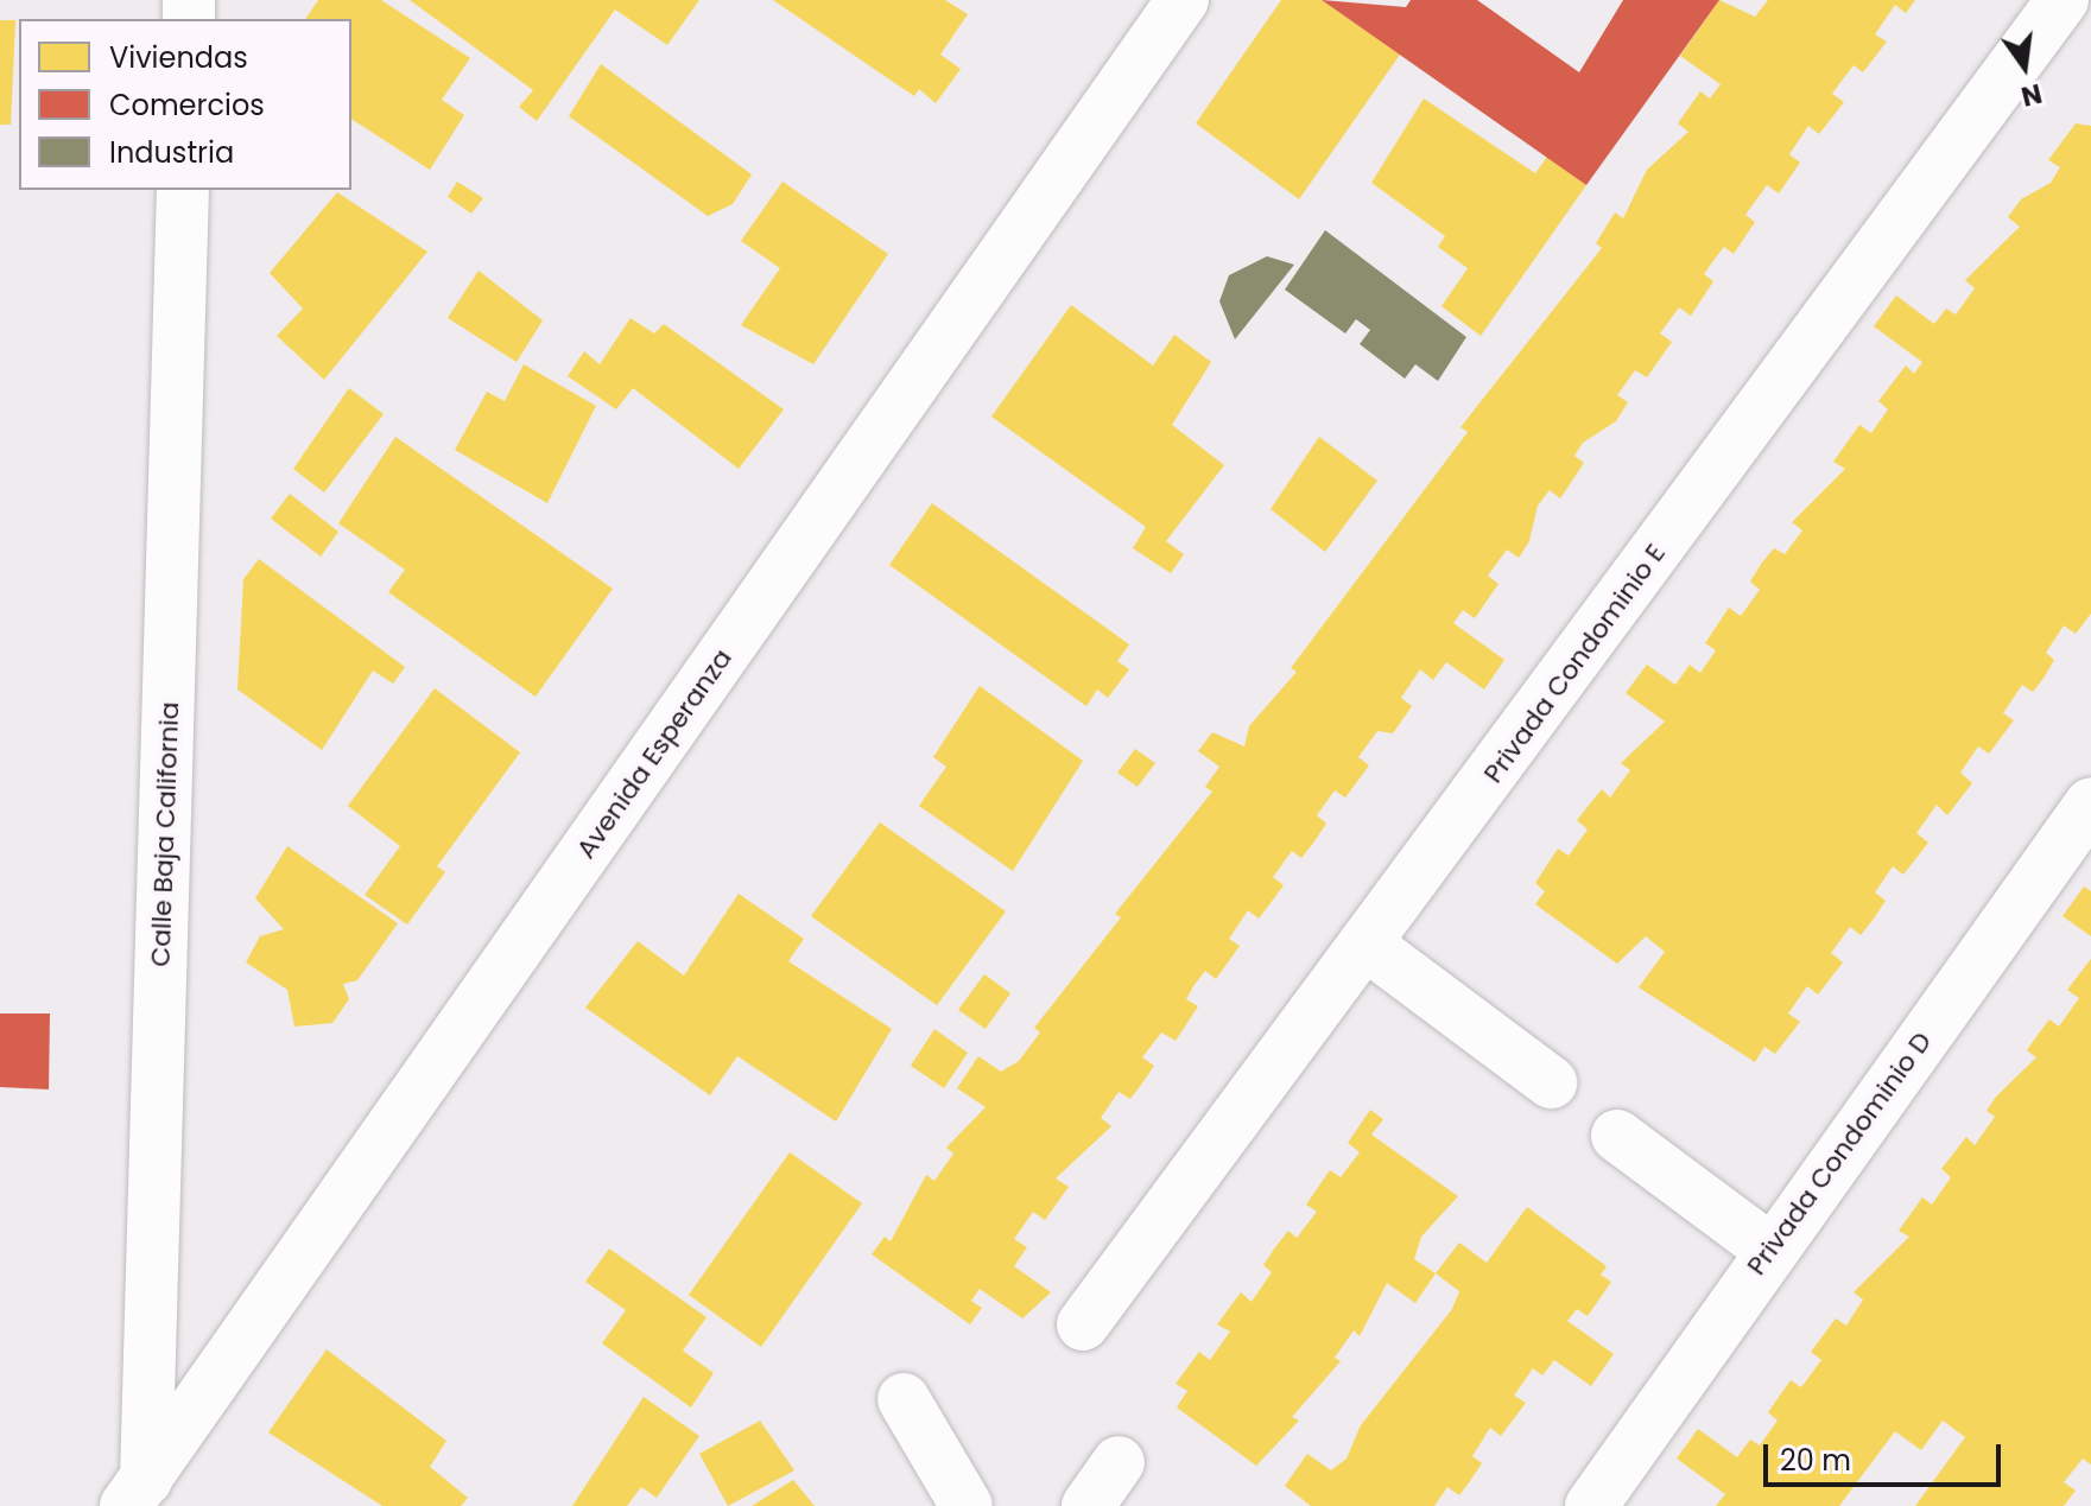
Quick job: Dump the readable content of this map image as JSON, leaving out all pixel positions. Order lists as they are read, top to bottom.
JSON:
{
  "streets": {
    "street": [
      "Privada Condominio E",
      "Avenida Esperanza",
      "Calle Baja California",
      "Privada Condominio D"
    ]
  },
  "crossings": [
    ["Avenida Esperanza", "Calle Baja California"]
  ],
  "legend": ["Viviendas", "Comercios", "Industria"],
  "scale_bar": "20 m",
  "north": "bottom"
}
